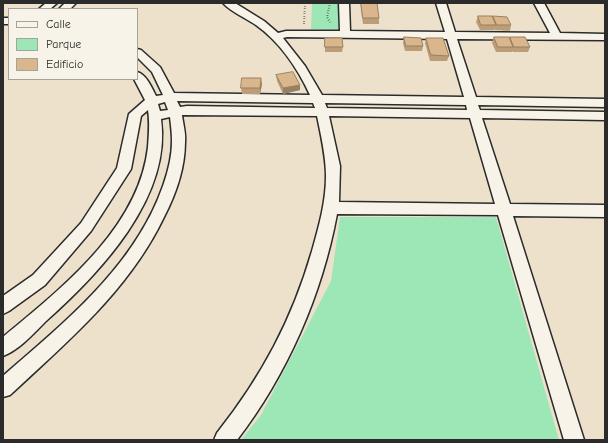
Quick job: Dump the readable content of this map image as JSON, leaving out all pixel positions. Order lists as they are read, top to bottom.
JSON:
{
  "legend": ["Calle", "Parque", "Edificio"]
}
